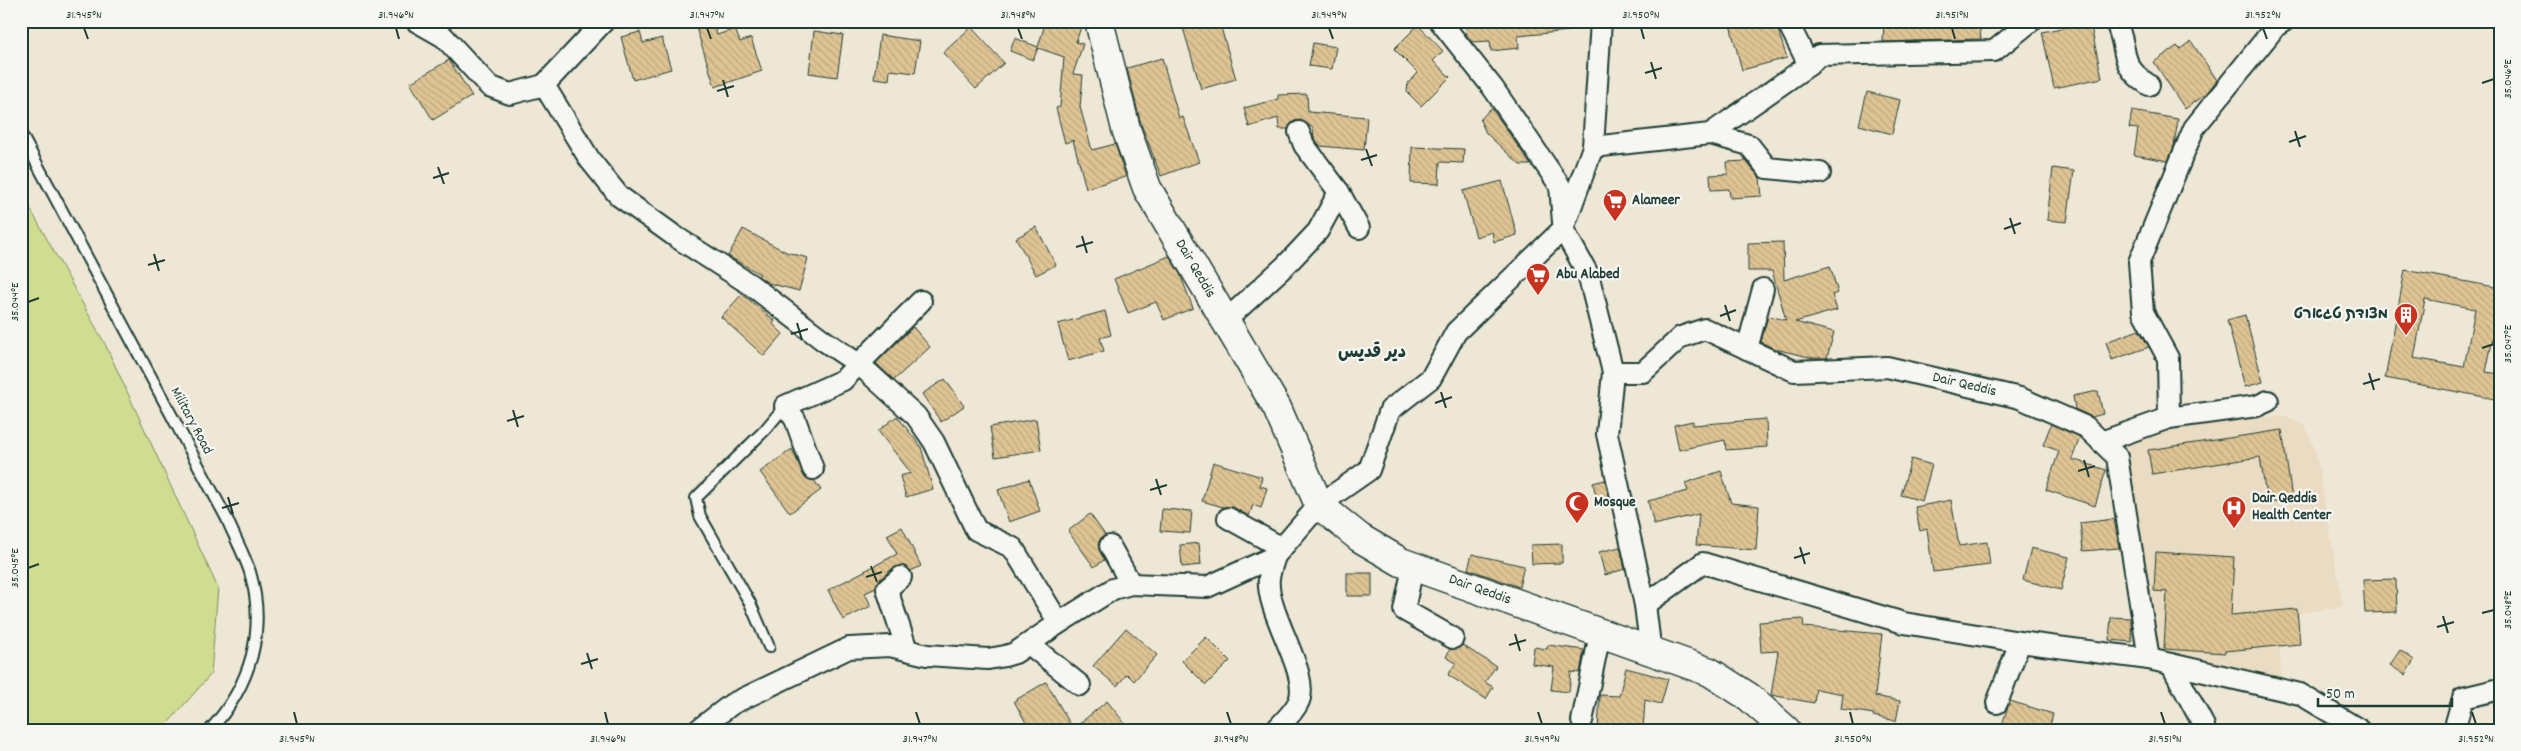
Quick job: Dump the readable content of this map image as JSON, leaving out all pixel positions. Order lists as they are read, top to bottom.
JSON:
{
  "streets": {
    "main road": ["Dair Qeddis"],
    "lane": ["Military Road"]
  },
  "districts": ["دير قديس"],
  "places": {
    "supermarket": ["Alameer", "Abu Alabed"],
    "building": ["מצודת טגארט"],
    "mosque": ["Mosque"],
    "hospital": ["Dair Qeddis Health Center"]
  },
  "scale_bar": "50 m",
  "coordinates": [
    "31.945°N",
    "31.946°N",
    "31.947°N",
    "31.948°N",
    "31.949°N",
    "31.950°N",
    "31.951°N",
    "31.952°N",
    "35.046°E",
    "35.044°E",
    "35.047°E",
    "35.045°E",
    "35.048°E"
  ]
}
